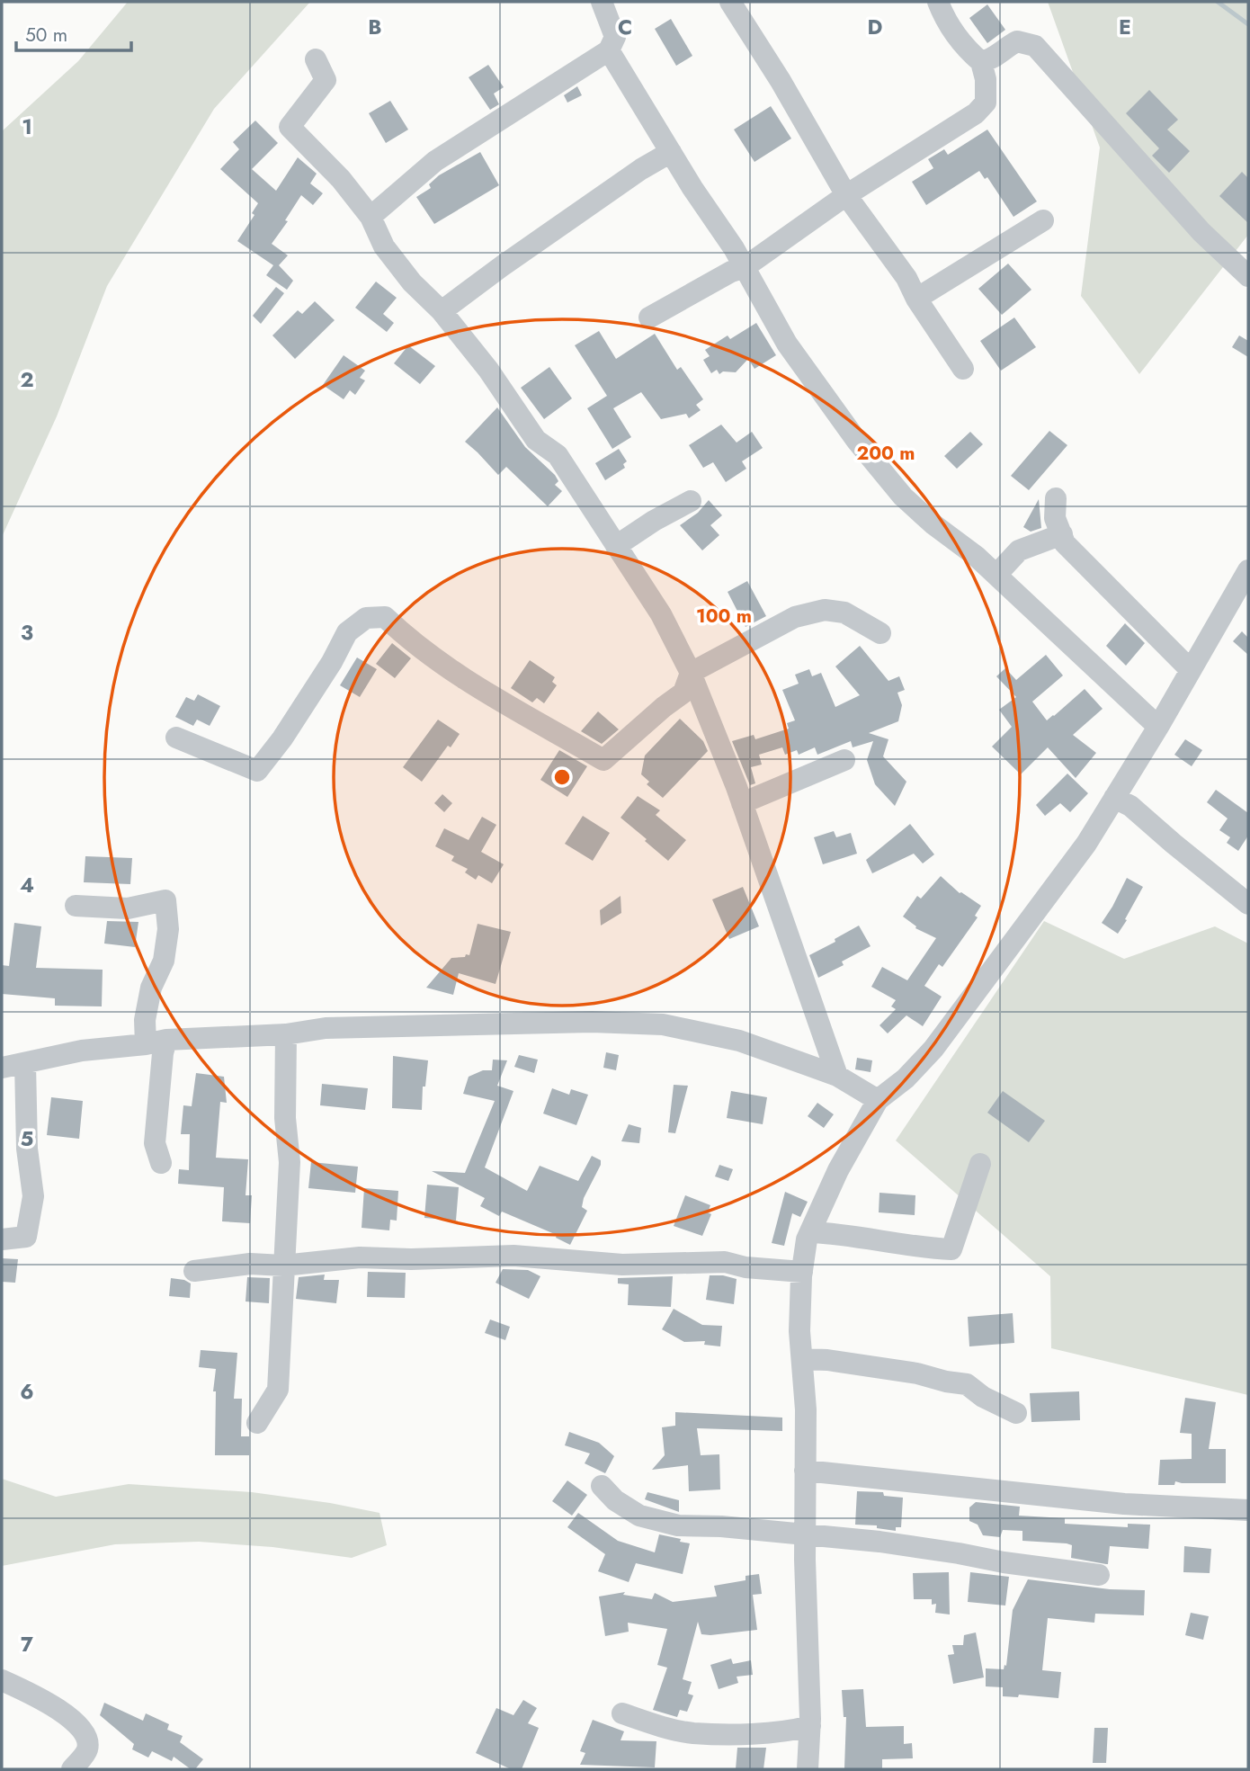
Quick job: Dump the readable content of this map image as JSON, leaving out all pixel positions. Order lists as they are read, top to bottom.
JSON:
{
  "scale_bar": "50 m",
  "grid": {
    "columns": [
      "B",
      "C",
      "D",
      "E"
    ],
    "rows": [
      "1",
      "2",
      "3",
      "4",
      "5",
      "6",
      "7"
    ]
  },
  "rings": ["200 m", "100 m"]
}
